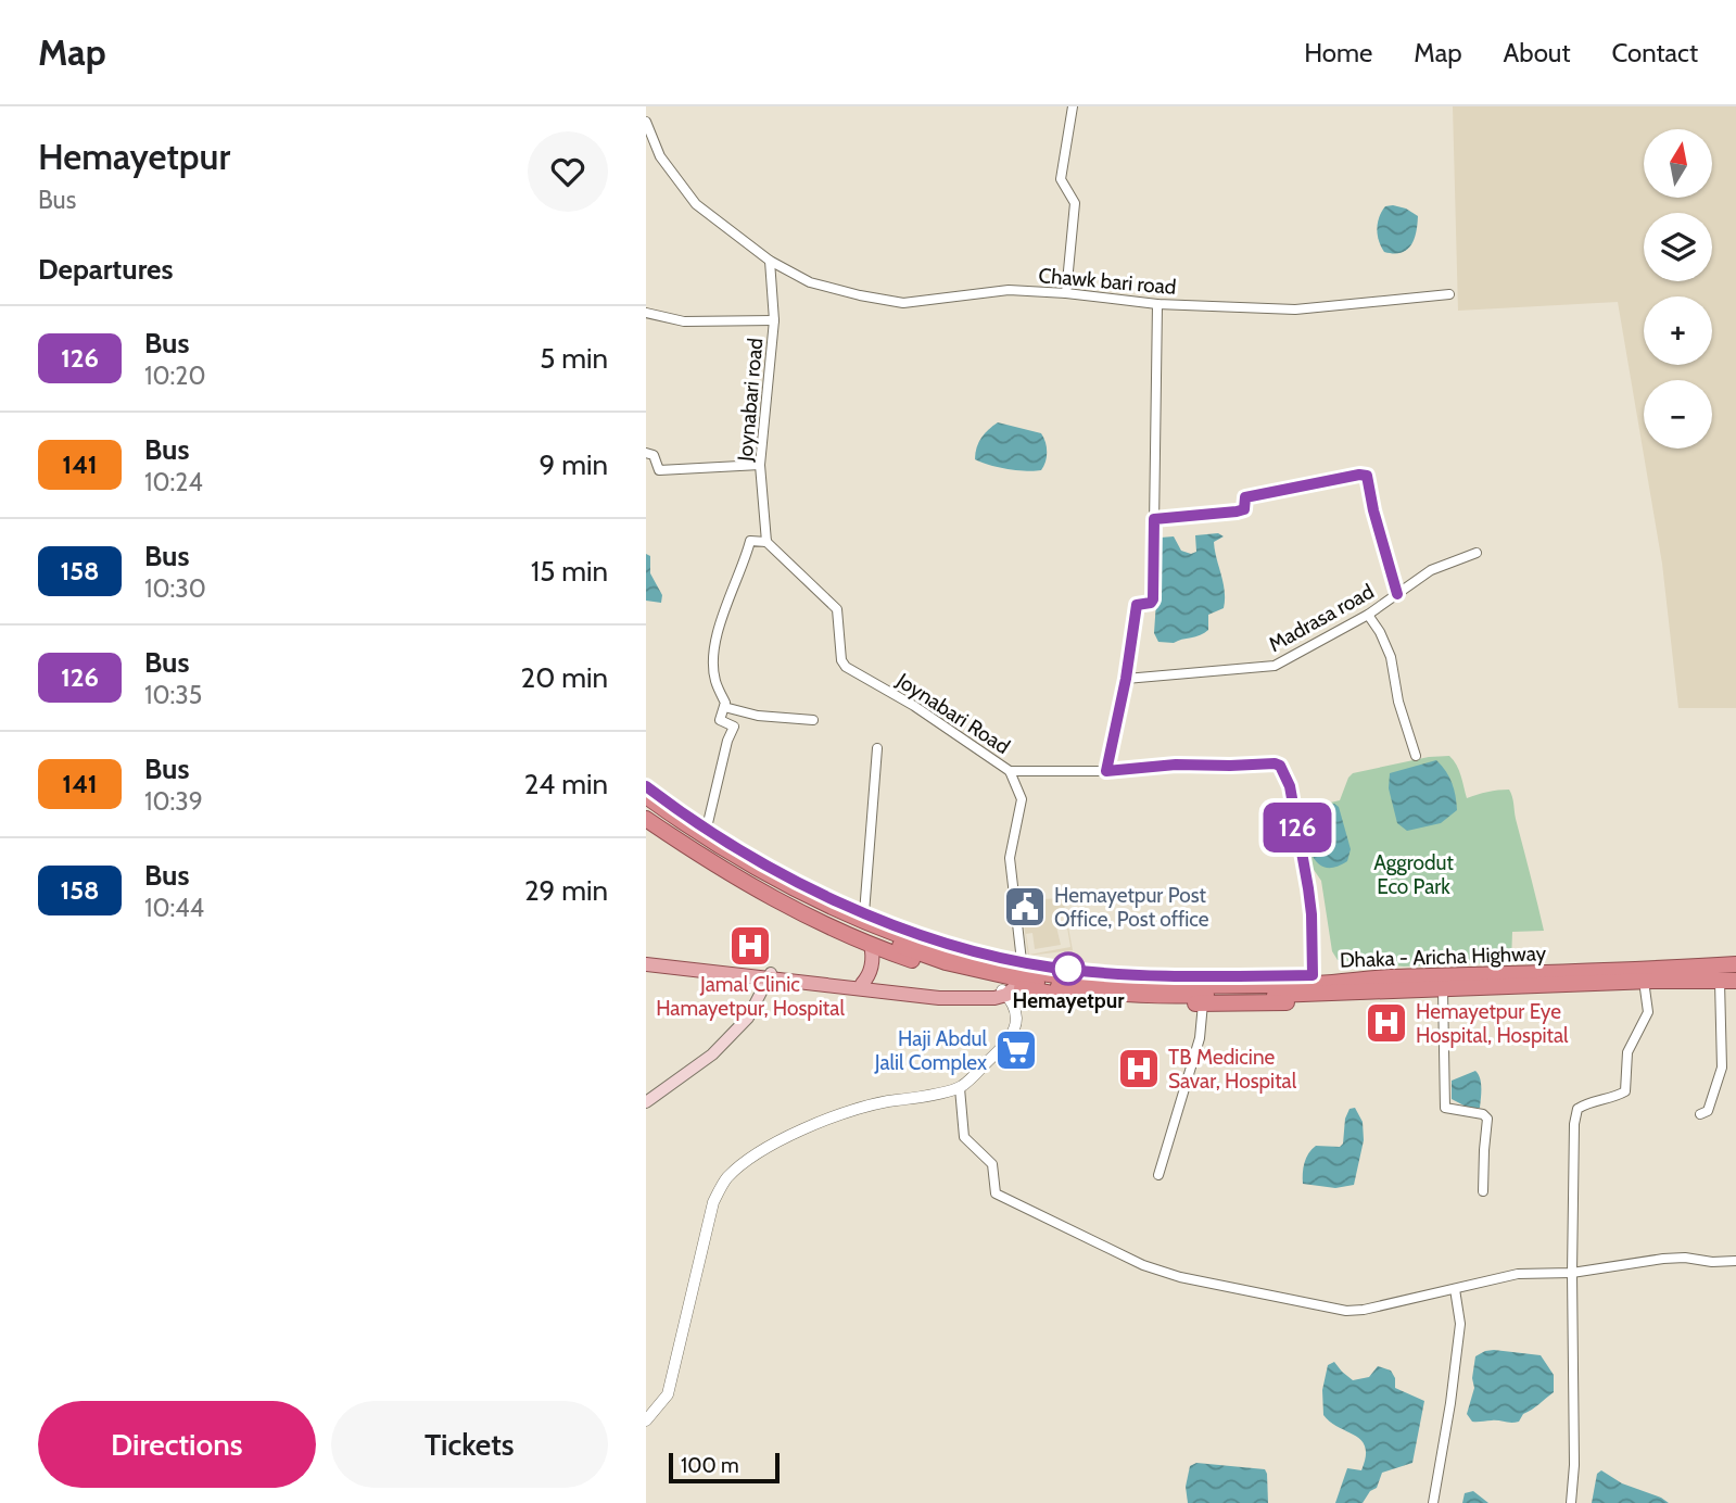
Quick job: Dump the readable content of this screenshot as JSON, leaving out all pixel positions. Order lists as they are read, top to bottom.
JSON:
{
  "streets": {
    "highway": ["Dhaka - Aricha Highway"],
    "street": [
      "Chawk bari road",
      "Joynabari road",
      "Madrasa road",
      "Joynabari Road"
    ]
  },
  "crossings": [
    ["Chawk bari road", "Joynabari road"],
    ["Joynabari road", "Joynabari Road"]
  ],
  "parks": ["Aggrodut Eco Park"],
  "places": {
    "public building": ["Hemayetpur Post Office, Post office"],
    "hospital": ["Jamal Clinic Hamayetpur, Hospital", "Hemayetpur Eye Hospital, Hospital", "TB Medicine Savar, Hospital"],
    "other": ["Hemayetpur"],
    "supermarket": ["Haji Abdul Jalil Complex"]
  },
  "lines": ["bus line 126"],
  "scale_bar": "100 m",
  "north": "top",
  "page": {
    "header": "Map",
    "nav": [
      "Home",
      "Map",
      "About",
      "Contact"
    ],
    "heading": [
      ["Hemayetpur", "Bus"],
      "Departures"
    ],
    "on_map": "126",
    "map_buttons": ["+", "−"],
    "list": [
      {
        "mark": "126",
        "name": "Bus",
        "note": "10:20",
        "value": "5 min"
      },
      {
        "mark": "141",
        "name": "Bus",
        "note": "10:24",
        "value": "9 min"
      },
      {
        "mark": "158",
        "name": "Bus",
        "note": "10:30",
        "value": "15 min"
      },
      {
        "mark": "126",
        "name": "Bus",
        "note": "10:35",
        "value": "20 min"
      },
      {
        "mark": "141",
        "name": "Bus",
        "note": "10:39",
        "value": "24 min"
      },
      {
        "mark": "158",
        "name": "Bus",
        "note": "10:44",
        "value": "29 min"
      }
    ],
    "buttons": ["Directions", "Tickets"],
    "scale": "100 m"
  }
}
